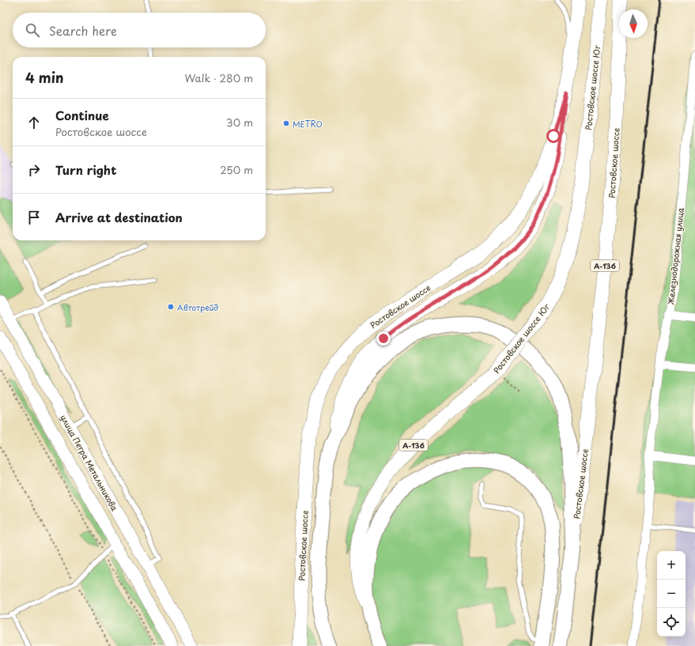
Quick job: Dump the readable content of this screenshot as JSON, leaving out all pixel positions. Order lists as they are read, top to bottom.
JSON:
{
  "streets": {
    "highway": ["Ростовское шоссе", "А-136"],
    "main road": ["Ростовское шоссе Юг", "улица Петра Метальникова"],
    "street": ["Железнодорожная улица"]
  },
  "crossings": [
    ["Ростовское шоссе Юг", "А-136"],
    ["Ростовское шоссе", "А-136"]
  ],
  "places": ["METRO", "Автотрейд"],
  "north": "bottom",
  "page": {
    "search": "Search here",
    "heading": ["4 min", "Walk · 280 m"],
    "list": [
      ["Continue", "Ростовское шоссе", "30 m"],
      ["Turn right", "250 m"],
      "Arrive at destination"
    ],
    "map_buttons": ["+", "−"]
  }
}
